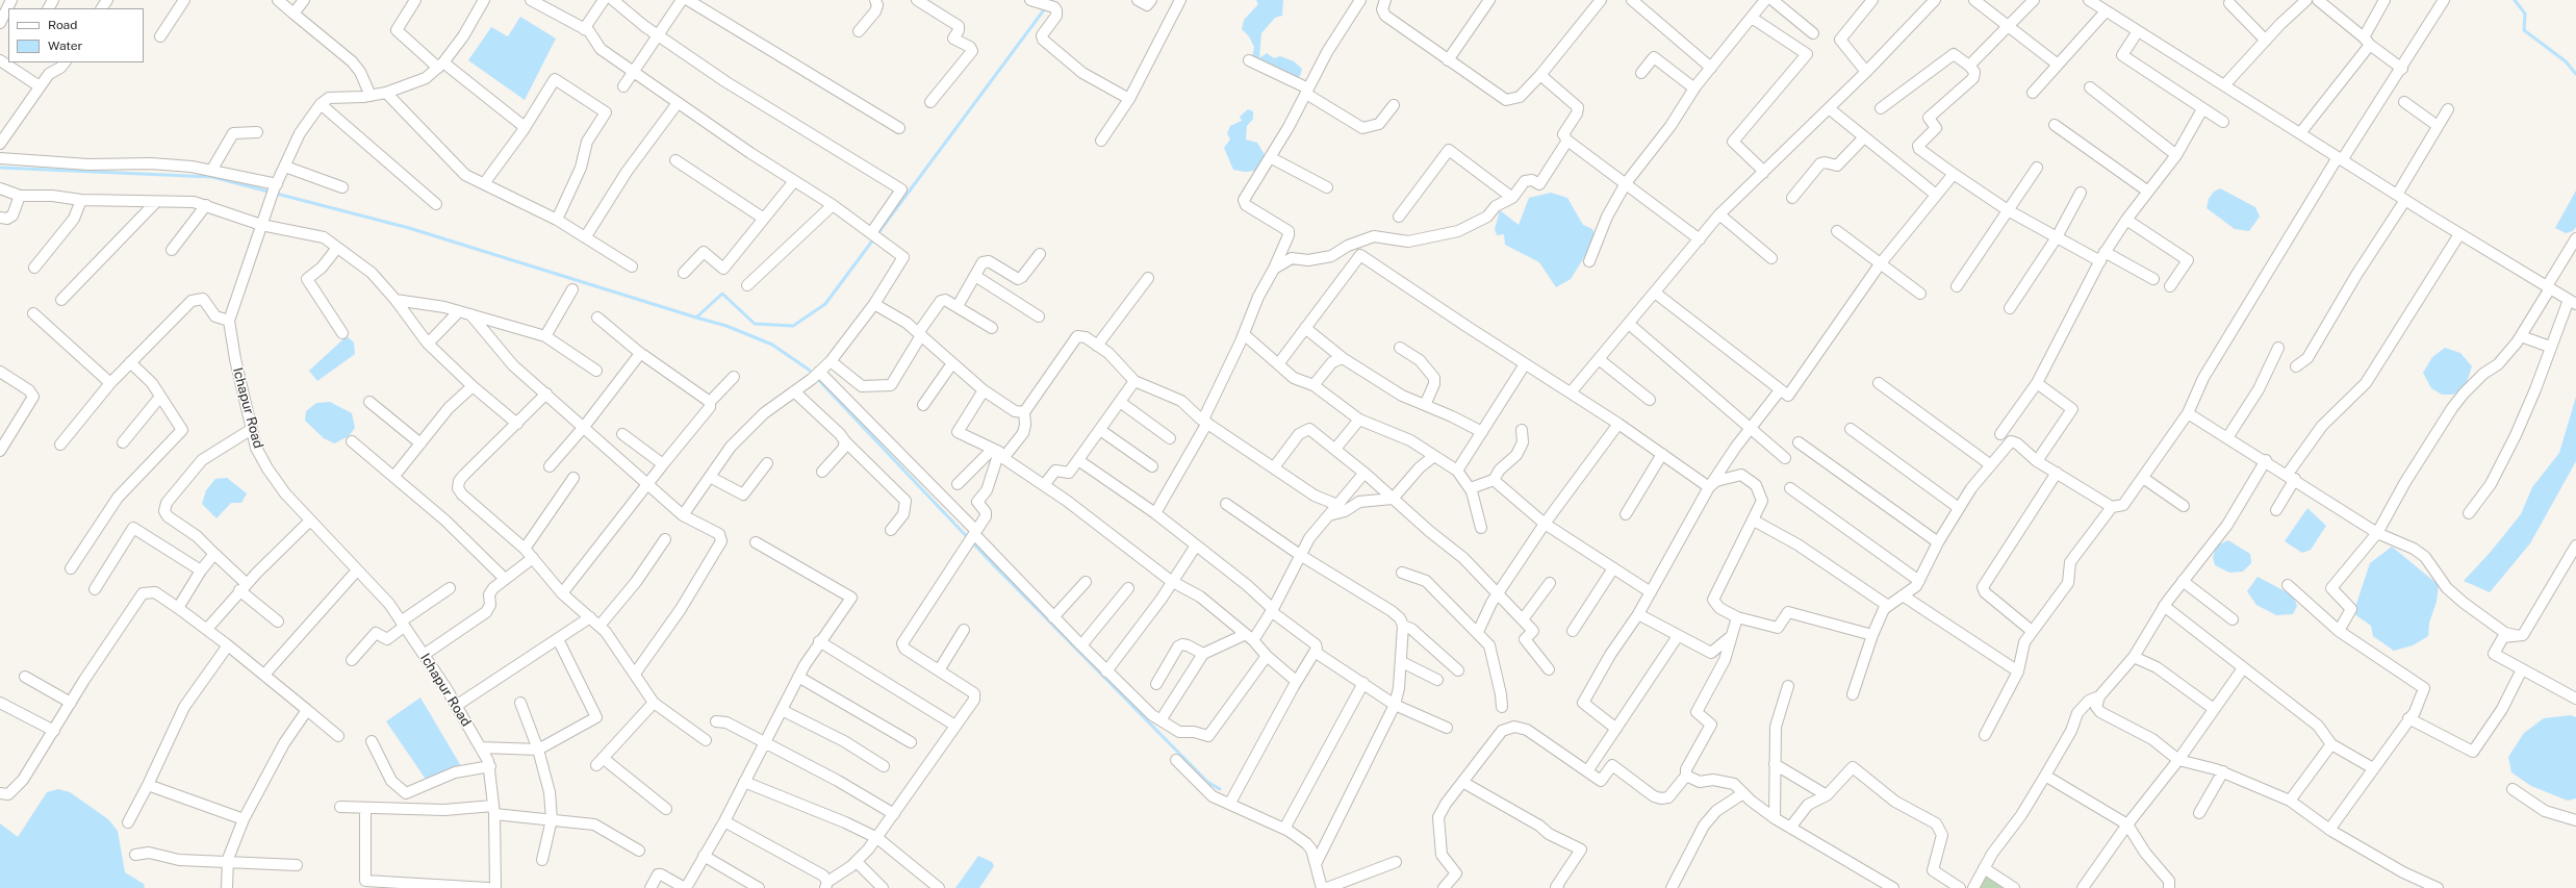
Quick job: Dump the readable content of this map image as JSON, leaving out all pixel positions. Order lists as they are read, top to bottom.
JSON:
{
  "streets": {
    "street": ["Ichapur Road"]
  },
  "legend": ["Road", "Water"]
}
